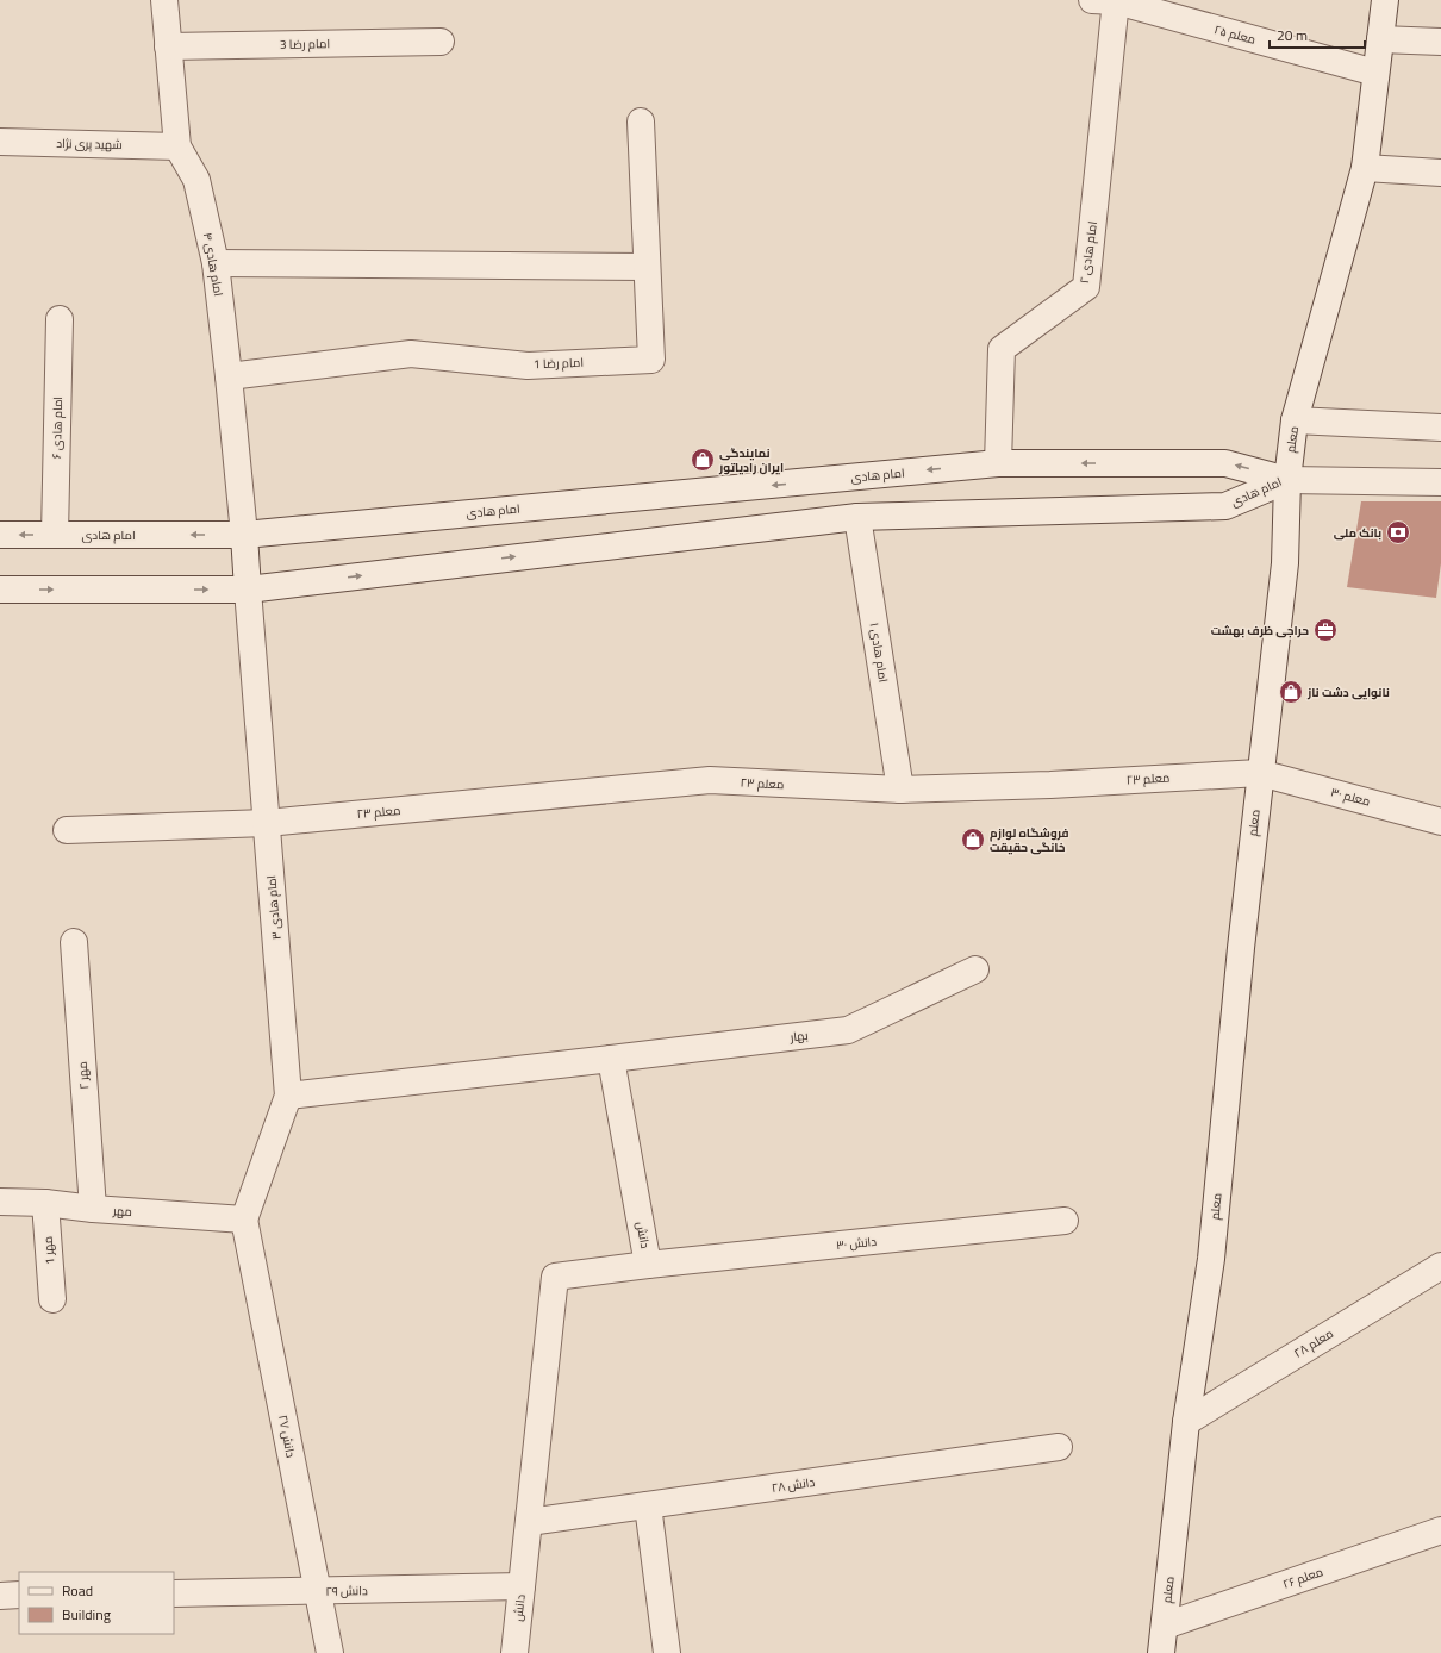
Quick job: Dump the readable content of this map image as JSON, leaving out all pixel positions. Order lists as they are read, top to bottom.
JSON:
{
  "streets": {
    "street": [
      "معلم ۲۵",
      "امام رضا 3",
      "شهید پری نژاد",
      "امام هادی ٢",
      "امام هادی ۴",
      "امام رضا 1",
      "امام هادی ۶",
      "معلم",
      "امام هادی",
      "امام هادی ١",
      "معلم ۲۳",
      "معلم ۳۰",
      "امام هادی ٣",
      "بهار",
      "مهر ۲",
      "مهر",
      "دانش",
      "دانش ۳۰",
      "مهر 1",
      "معلم ۲۸",
      "دانش ۲۷",
      "دانش ۲۸",
      "معلم ۲۶",
      "دانش ٢٩"
    ]
  },
  "crossings": [
    ["معلم ۲۵", "امام هادی ٢"],
    ["معلم ۲۵", "معلم"],
    ["امام رضا 3", "امام هادی ۴"],
    ["شهید پری نژاد", "امام هادی ۴"],
    ["امام هادی ٢", "امام هادی"],
    ["امام هادی ۴", "امام رضا 1"],
    ["امام هادی ۴", "امام هادی"],
    ["امام هادی ۴", "امام هادی ٣"],
    ["امام هادی ۶", "امام هادی"],
    ["معلم", "امام هادی"],
    ["معلم", "معلم ۲۳"],
    ["معلم", "معلم ۳۰"],
    ["معلم", "معلم ۲۸"],
    ["معلم", "معلم ۲۶"],
    ["امام هادی", "امام هادی ١"],
    ["امام هادی", "امام هادی ٣"],
    ["امام هادی ١", "معلم ۲۳"],
    ["معلم ۲۳", "معلم ۳۰"],
    ["معلم ۲۳", "امام هادی ٣"],
    ["امام هادی ٣", "مهر"],
    ["امام هادی ٣", "دانش ۲۷"],
    ["بهار", "دانش"],
    ["مهر ۲", "مهر"],
    ["مهر", "مهر 1"],
    ["مهر", "دانش ۲۷"],
    ["دانش", "دانش ۳۰"],
    ["دانش", "دانش ۲۸"],
    ["دانش", "دانش ٢٩"],
    ["دانش ۲۷", "دانش ٢٩"]
  ],
  "places": {
    "shop": ["نمایندگی ایران رادیاتور", "نانوایی دشت ناز", "فروشگاه لوازم خانگی حقیقت"],
    "bank": ["بانک ملی"],
    "office": ["حراجی ظرف بهشت"]
  },
  "legend": ["Road", "Building"],
  "scale_bar": "20 m"
}
